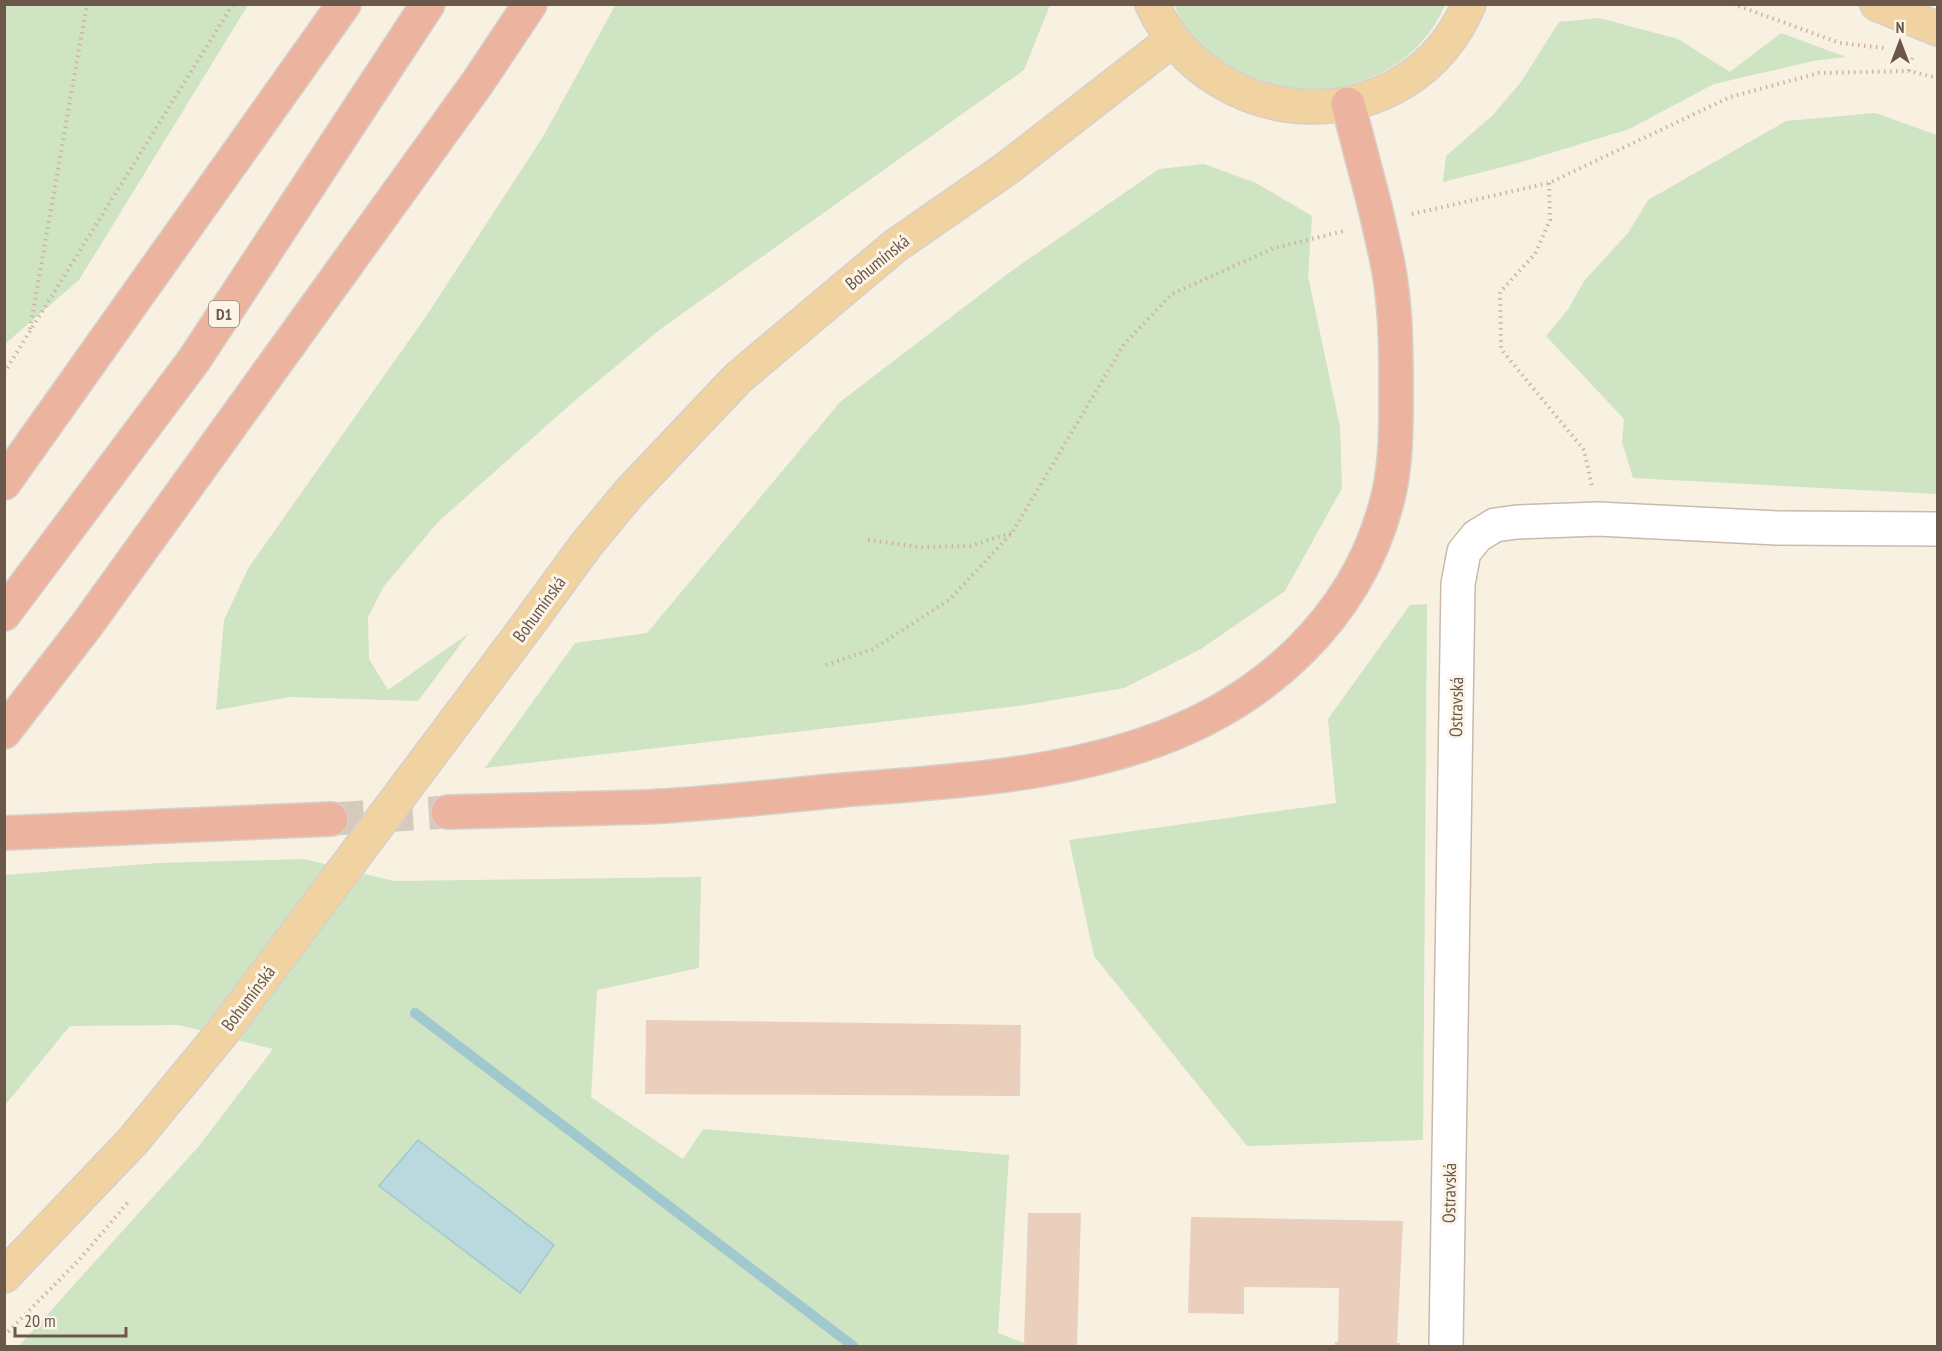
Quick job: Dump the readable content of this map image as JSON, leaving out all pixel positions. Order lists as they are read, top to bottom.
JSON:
{
  "streets": {
    "highway": ["D1"],
    "main road": ["Bohumínská"],
    "street": ["Ostravská"]
  },
  "scale_bar": "20 m",
  "north": "top"
}
